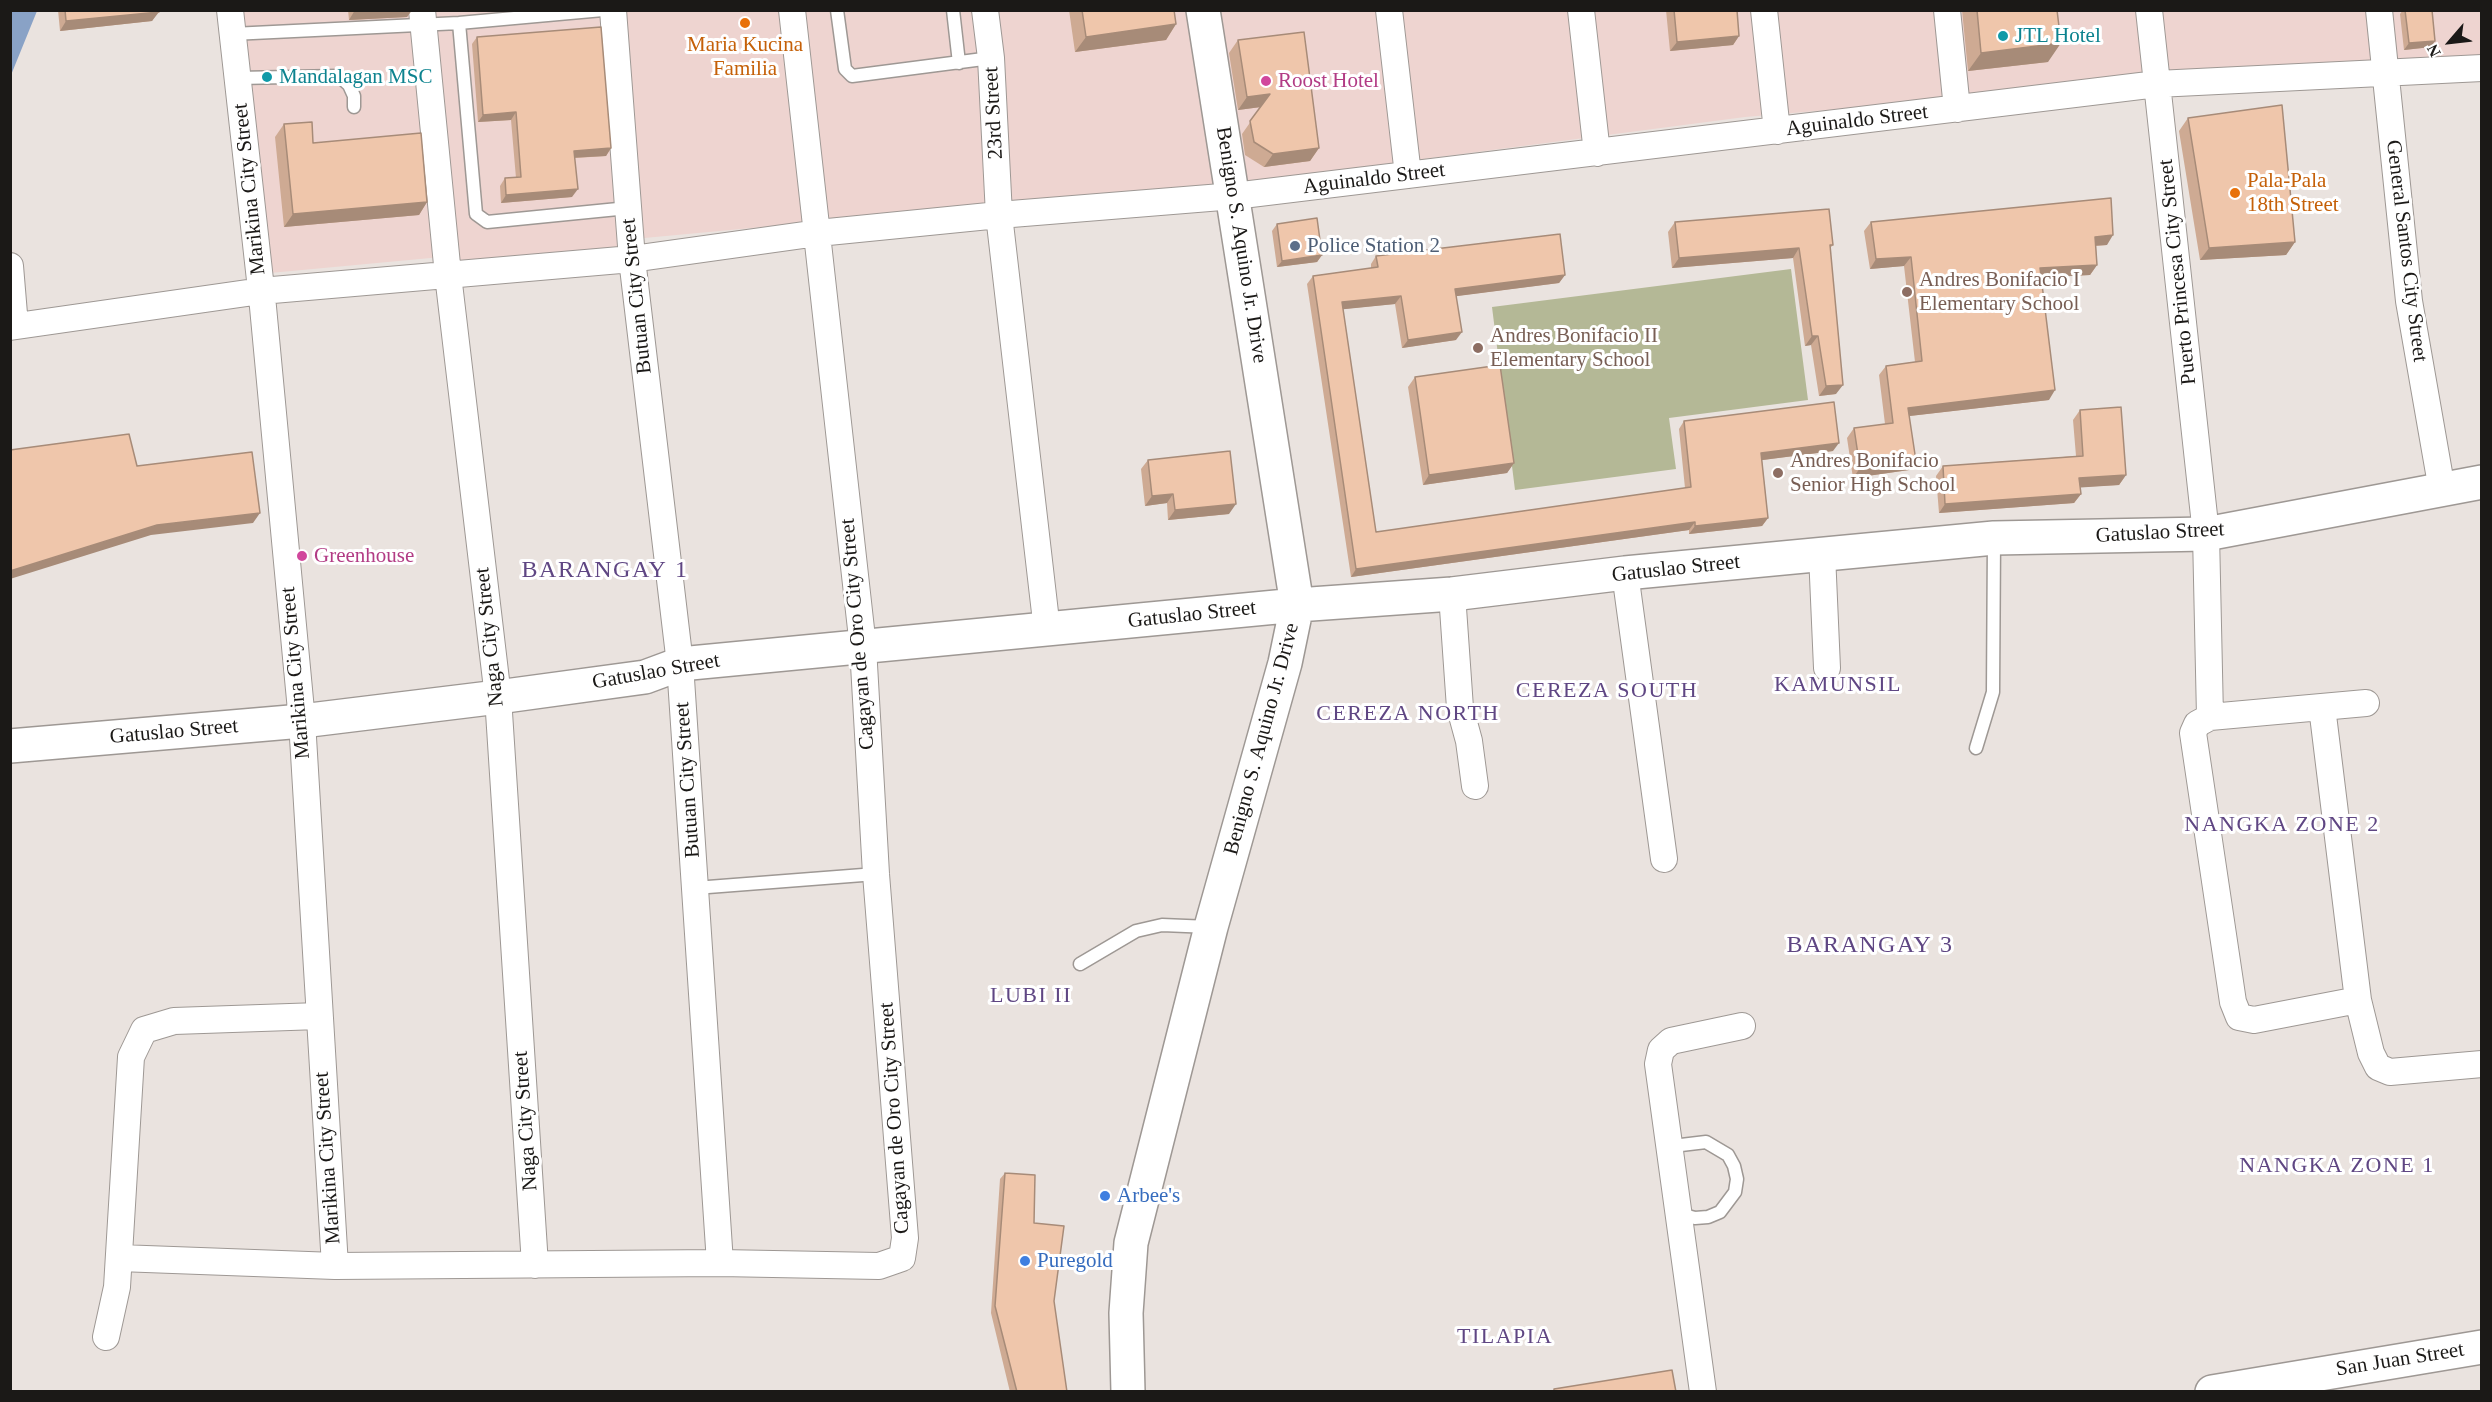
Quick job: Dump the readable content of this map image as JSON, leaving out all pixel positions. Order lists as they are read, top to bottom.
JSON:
{
  "streets": {
    "street": [
      "23rd Street",
      "Aguinaldo Street",
      "Marikina City Street",
      "Benigno S. Aquino Jr. Drive",
      "General Santos City Street",
      "Puerto Princesa City Street",
      "Butuan City Street",
      "Gatuslao Street",
      "Cagayan de Oro City Street",
      "Naga City Street",
      "San Juan Street"
    ]
  },
  "crossings": [
    ["23rd Street", "Aguinaldo Street"],
    ["23rd Street", "Gatuslao Street"],
    ["Aguinaldo Street", "Marikina City Street"],
    ["Aguinaldo Street", "Benigno S. Aquino Jr. Drive"],
    ["Aguinaldo Street", "General Santos City Street"],
    ["Aguinaldo Street", "Puerto Princesa City Street"],
    ["Aguinaldo Street", "Butuan City Street"],
    ["Aguinaldo Street", "Cagayan de Oro City Street"],
    ["Aguinaldo Street", "Naga City Street"],
    ["Marikina City Street", "Gatuslao Street"],
    ["Benigno S. Aquino Jr. Drive", "Gatuslao Street"],
    ["General Santos City Street", "Gatuslao Street"],
    ["Puerto Princesa City Street", "Gatuslao Street"],
    ["Butuan City Street", "Gatuslao Street"],
    ["Butuan City Street", "Cagayan de Oro City Street"],
    ["Gatuslao Street", "Cagayan de Oro City Street"],
    ["Gatuslao Street", "Naga City Street"]
  ],
  "districts": [
    "BARANGAY 1",
    "KAMUNSIL",
    "CEREZA SOUTH",
    "CEREZA NORTH",
    "NANGKA ZONE 2",
    "BARANGAY 3",
    "LUBI II",
    "NANGKA ZONE 1",
    "TILAPIA"
  ],
  "places": [
    "Maria Kucina Familia",
    "JTL Hotel",
    "Mandalagan MSC",
    "Roost Hotel",
    "Pala-Pala 18th Street",
    "Police Station 2",
    "Andres Bonifacio I Elementary School",
    "Andres Bonifacio II Elementary School",
    "Andres Bonifacio Senior High School",
    "Greenhouse",
    "Arbee's",
    "Puregold"
  ],
  "north": "bottom left"
}
